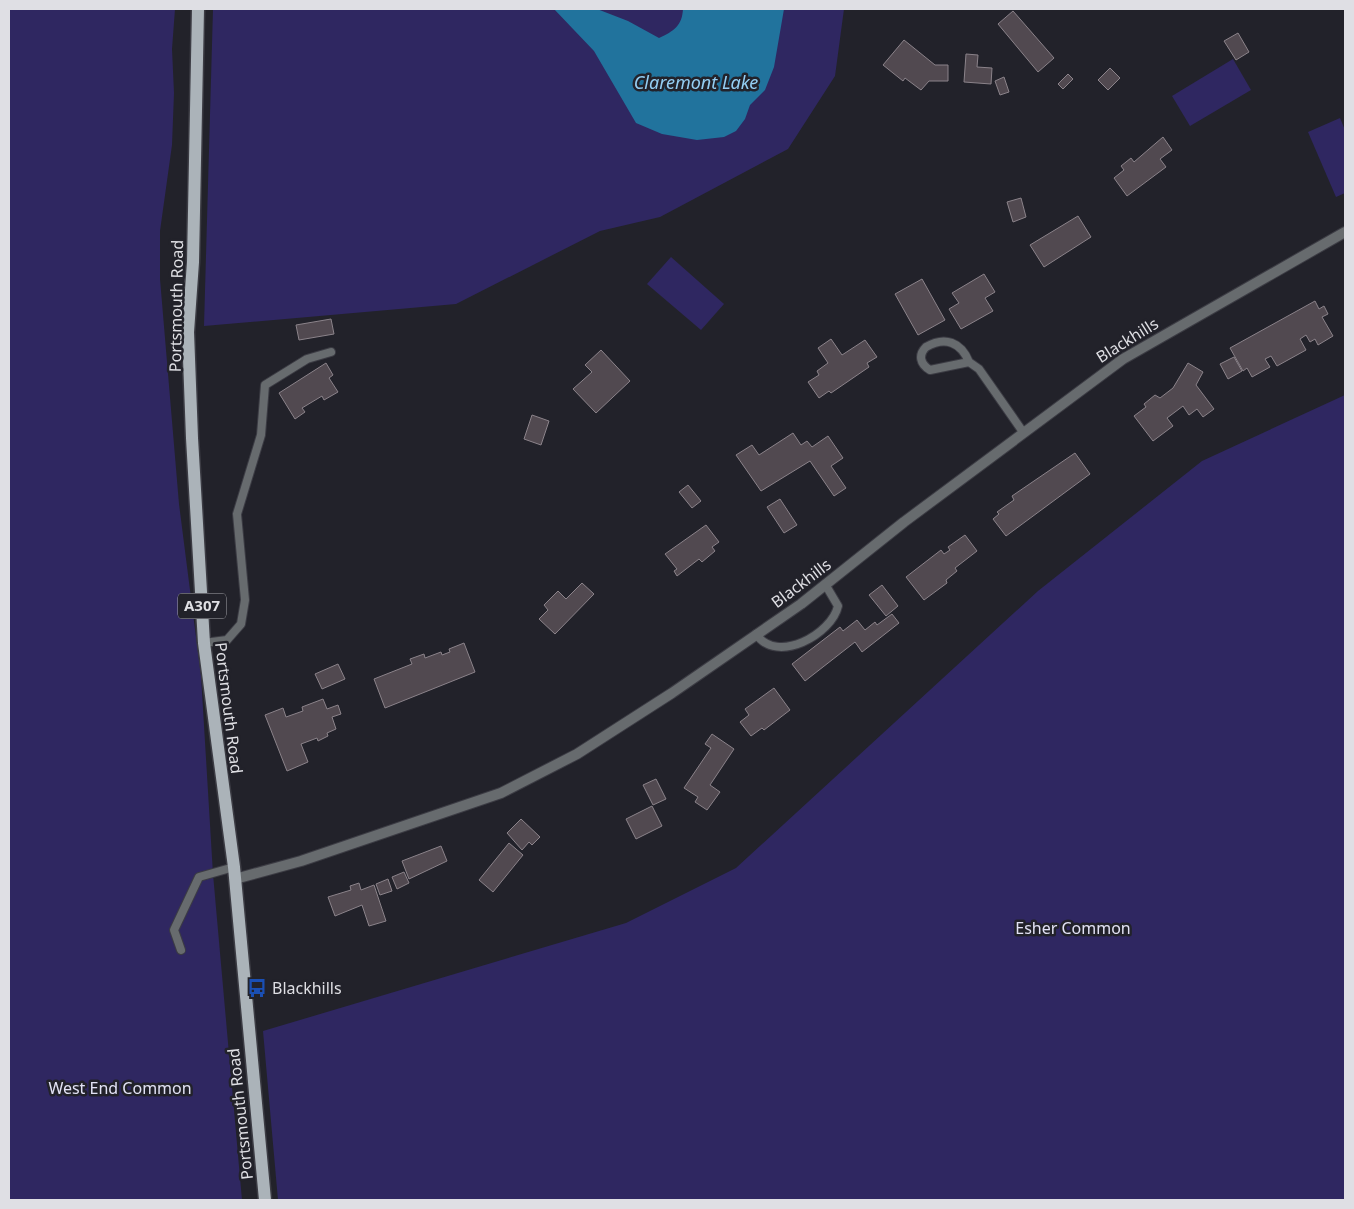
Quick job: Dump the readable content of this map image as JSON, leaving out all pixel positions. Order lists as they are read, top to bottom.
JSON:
{
  "streets": {
    "main road": ["Portsmouth Road", "A307"],
    "street": ["Blackhills"]
  },
  "crossings": [
    ["Portsmouth Road", "Blackhills"]
  ],
  "water": ["Claremont Lake"],
  "parks": ["Esher Common", "West End Common"],
  "places": {
    "bus stop": ["Blackhills"]
  }
}
